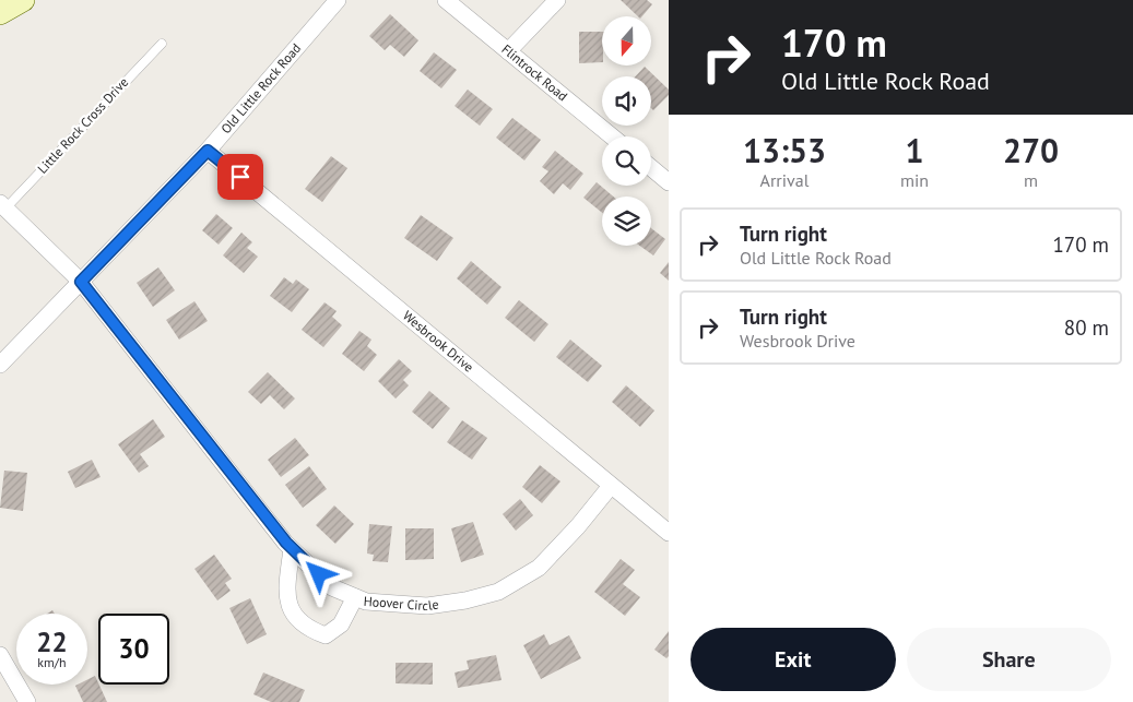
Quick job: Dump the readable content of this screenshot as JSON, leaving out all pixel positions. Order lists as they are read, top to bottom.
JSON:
{
  "streets": {
    "street": [
      "Flintrock Road",
      "Old Little Rock Road",
      "Wesbrook Drive",
      "Hoover Circle"
    ],
    "lane": ["Little Rock Cross Drive"]
  },
  "crossings": [
    ["Old Little Rock Road", "Wesbrook Drive"],
    ["Old Little Rock Road", "Hoover Circle"],
    ["Little Rock Cross Drive", "Hoover Circle"],
    ["Wesbrook Drive", "Hoover Circle"]
  ],
  "north": "bottom",
  "page": {
    "turn": ["170 m", "Old Little Rock Road"],
    "eta": [
      "13:53",
      "Arrival",
      "1",
      "min",
      "270",
      "m"
    ],
    "list": [
      {
        "name": "Turn right",
        "note": "Old Little Rock Road",
        "value": "170 m"
      },
      {
        "name": "Turn right",
        "note": "Wesbrook Drive",
        "value": "80 m"
      }
    ],
    "speed": "22 km/h",
    "limit": "30",
    "buttons": ["Exit", "Share"]
  }
}
